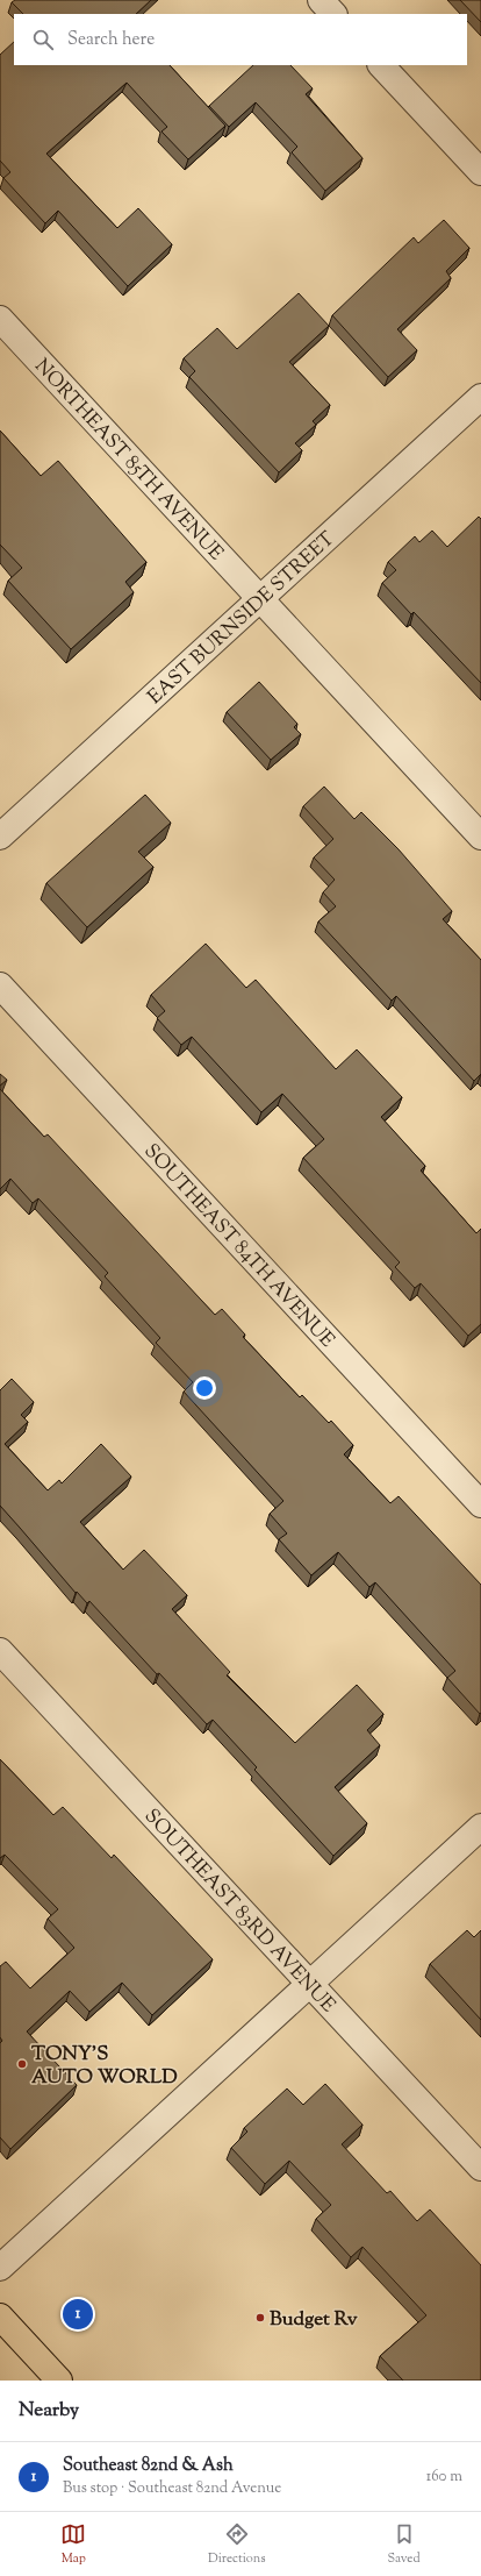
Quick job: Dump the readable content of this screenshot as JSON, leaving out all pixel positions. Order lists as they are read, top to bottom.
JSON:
{
  "streets": {
    "street": [
      "NORTHEAST 85TH AVENUE",
      "EAST BURNSIDE STREET",
      "SOUTHEAST 84TH AVENUE",
      "SOUTHEAST 83RD AVENUE"
    ]
  },
  "crossings": [
    ["NORTHEAST 85TH AVENUE", "EAST BURNSIDE STREET"]
  ],
  "places": ["TONY'S AUTO WORLD", "Budget Rv"],
  "page": {
    "search": "Search here",
    "pins": "1",
    "heading": "Nearby",
    "list": [
      {
        "mark": "1",
        "name": "Southeast 82nd & Ash",
        "note": "Bus stop · Southeast 82nd Avenue",
        "value": "160 m"
      }
    ],
    "nav": ["Map", "Directions", "Saved"]
  }
}
